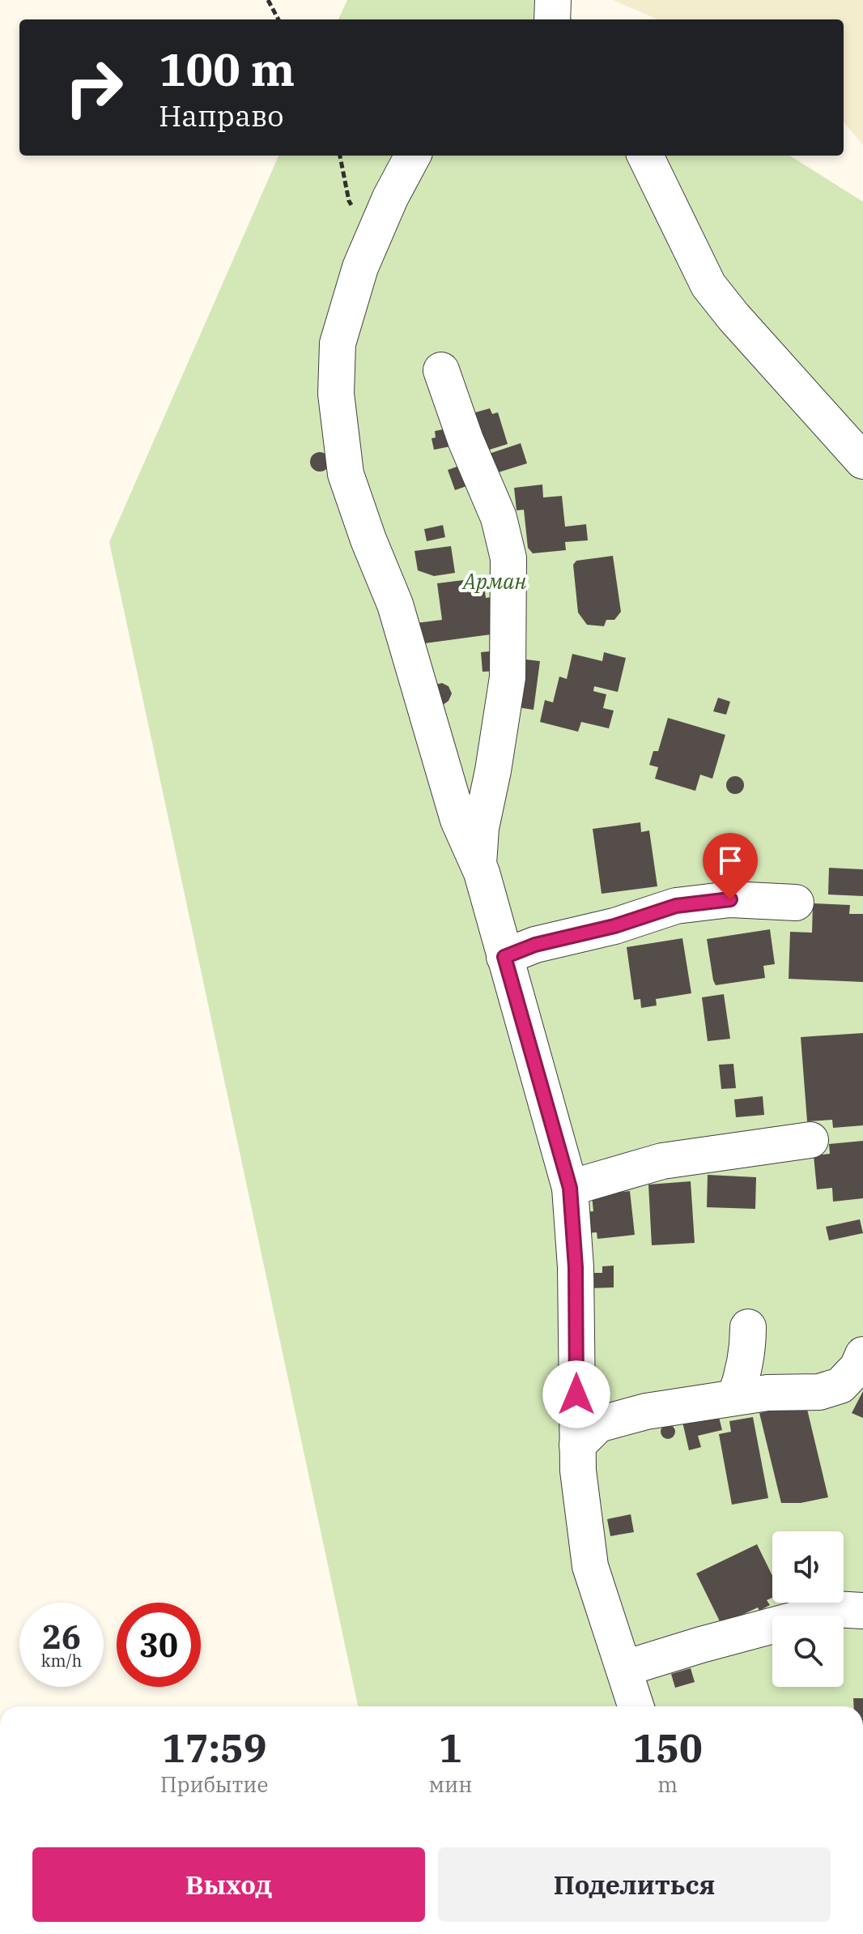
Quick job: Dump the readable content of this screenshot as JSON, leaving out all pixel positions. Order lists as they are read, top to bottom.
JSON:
{
  "parks": ["Арман"],
  "page": {
    "turn": ["100 m", "Направо"],
    "speed": "26 km/h",
    "limit": "30",
    "eta": [
      "17:59",
      "Прибытие",
      "1",
      "мин",
      "150",
      "m"
    ],
    "buttons": ["Выход", "Поделиться"]
  }
}
